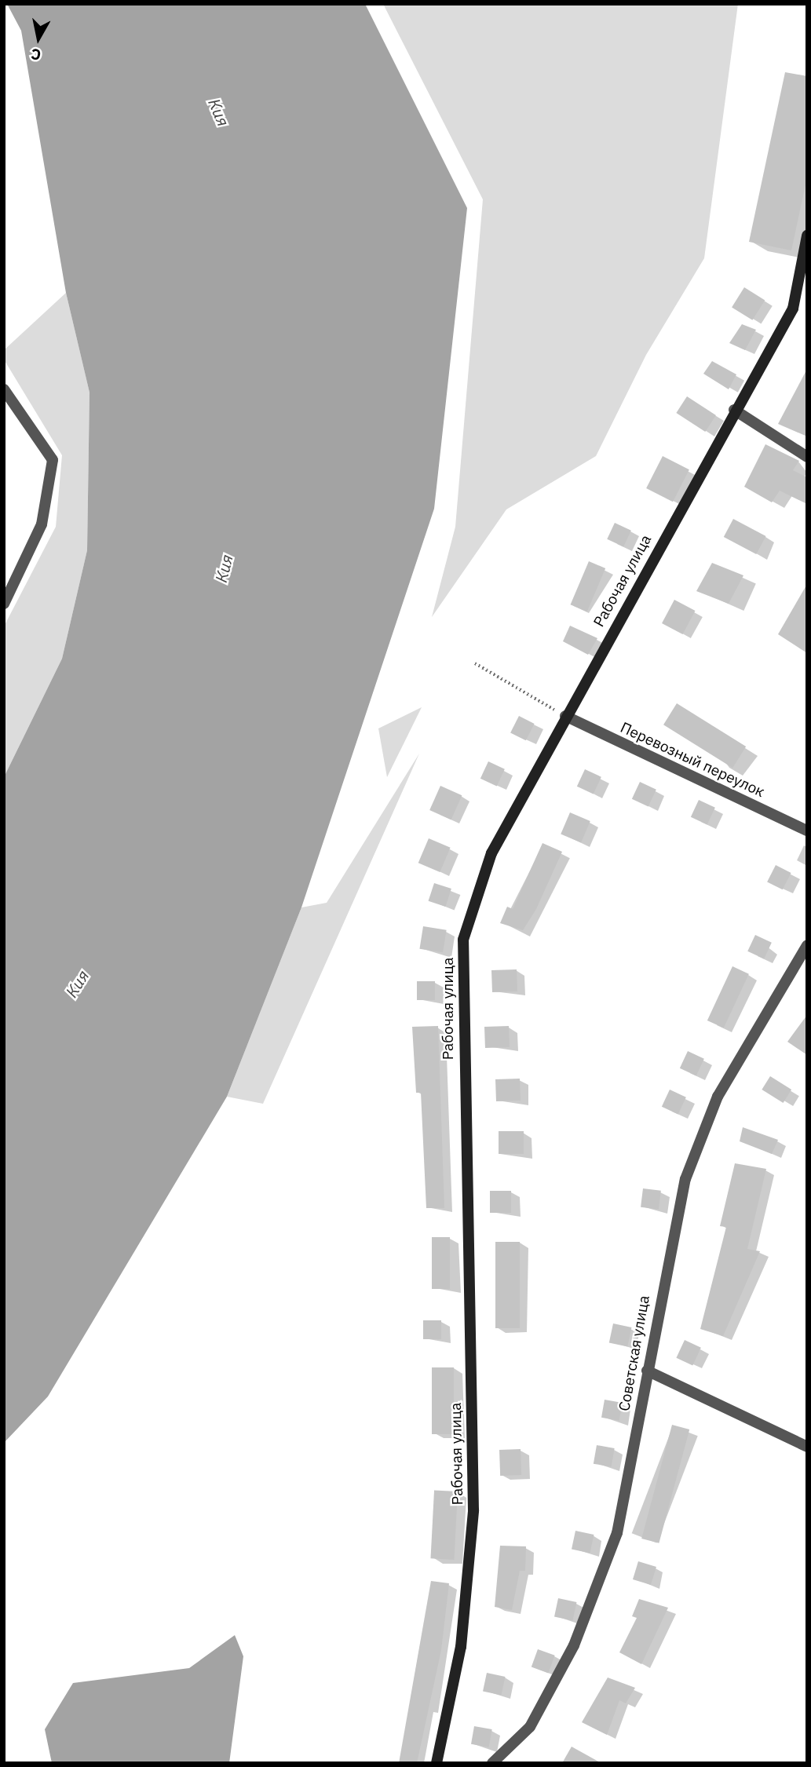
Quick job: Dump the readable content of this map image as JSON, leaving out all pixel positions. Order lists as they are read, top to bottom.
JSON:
{
  "streets": {
    "main road": ["Рабочая улица"],
    "street": ["Перевозный переулок", "Советская улица"]
  },
  "crossings": [
    ["Рабочая улица", "Перевозный переулок"]
  ],
  "water": ["Кия"],
  "north": "bottom"
}
